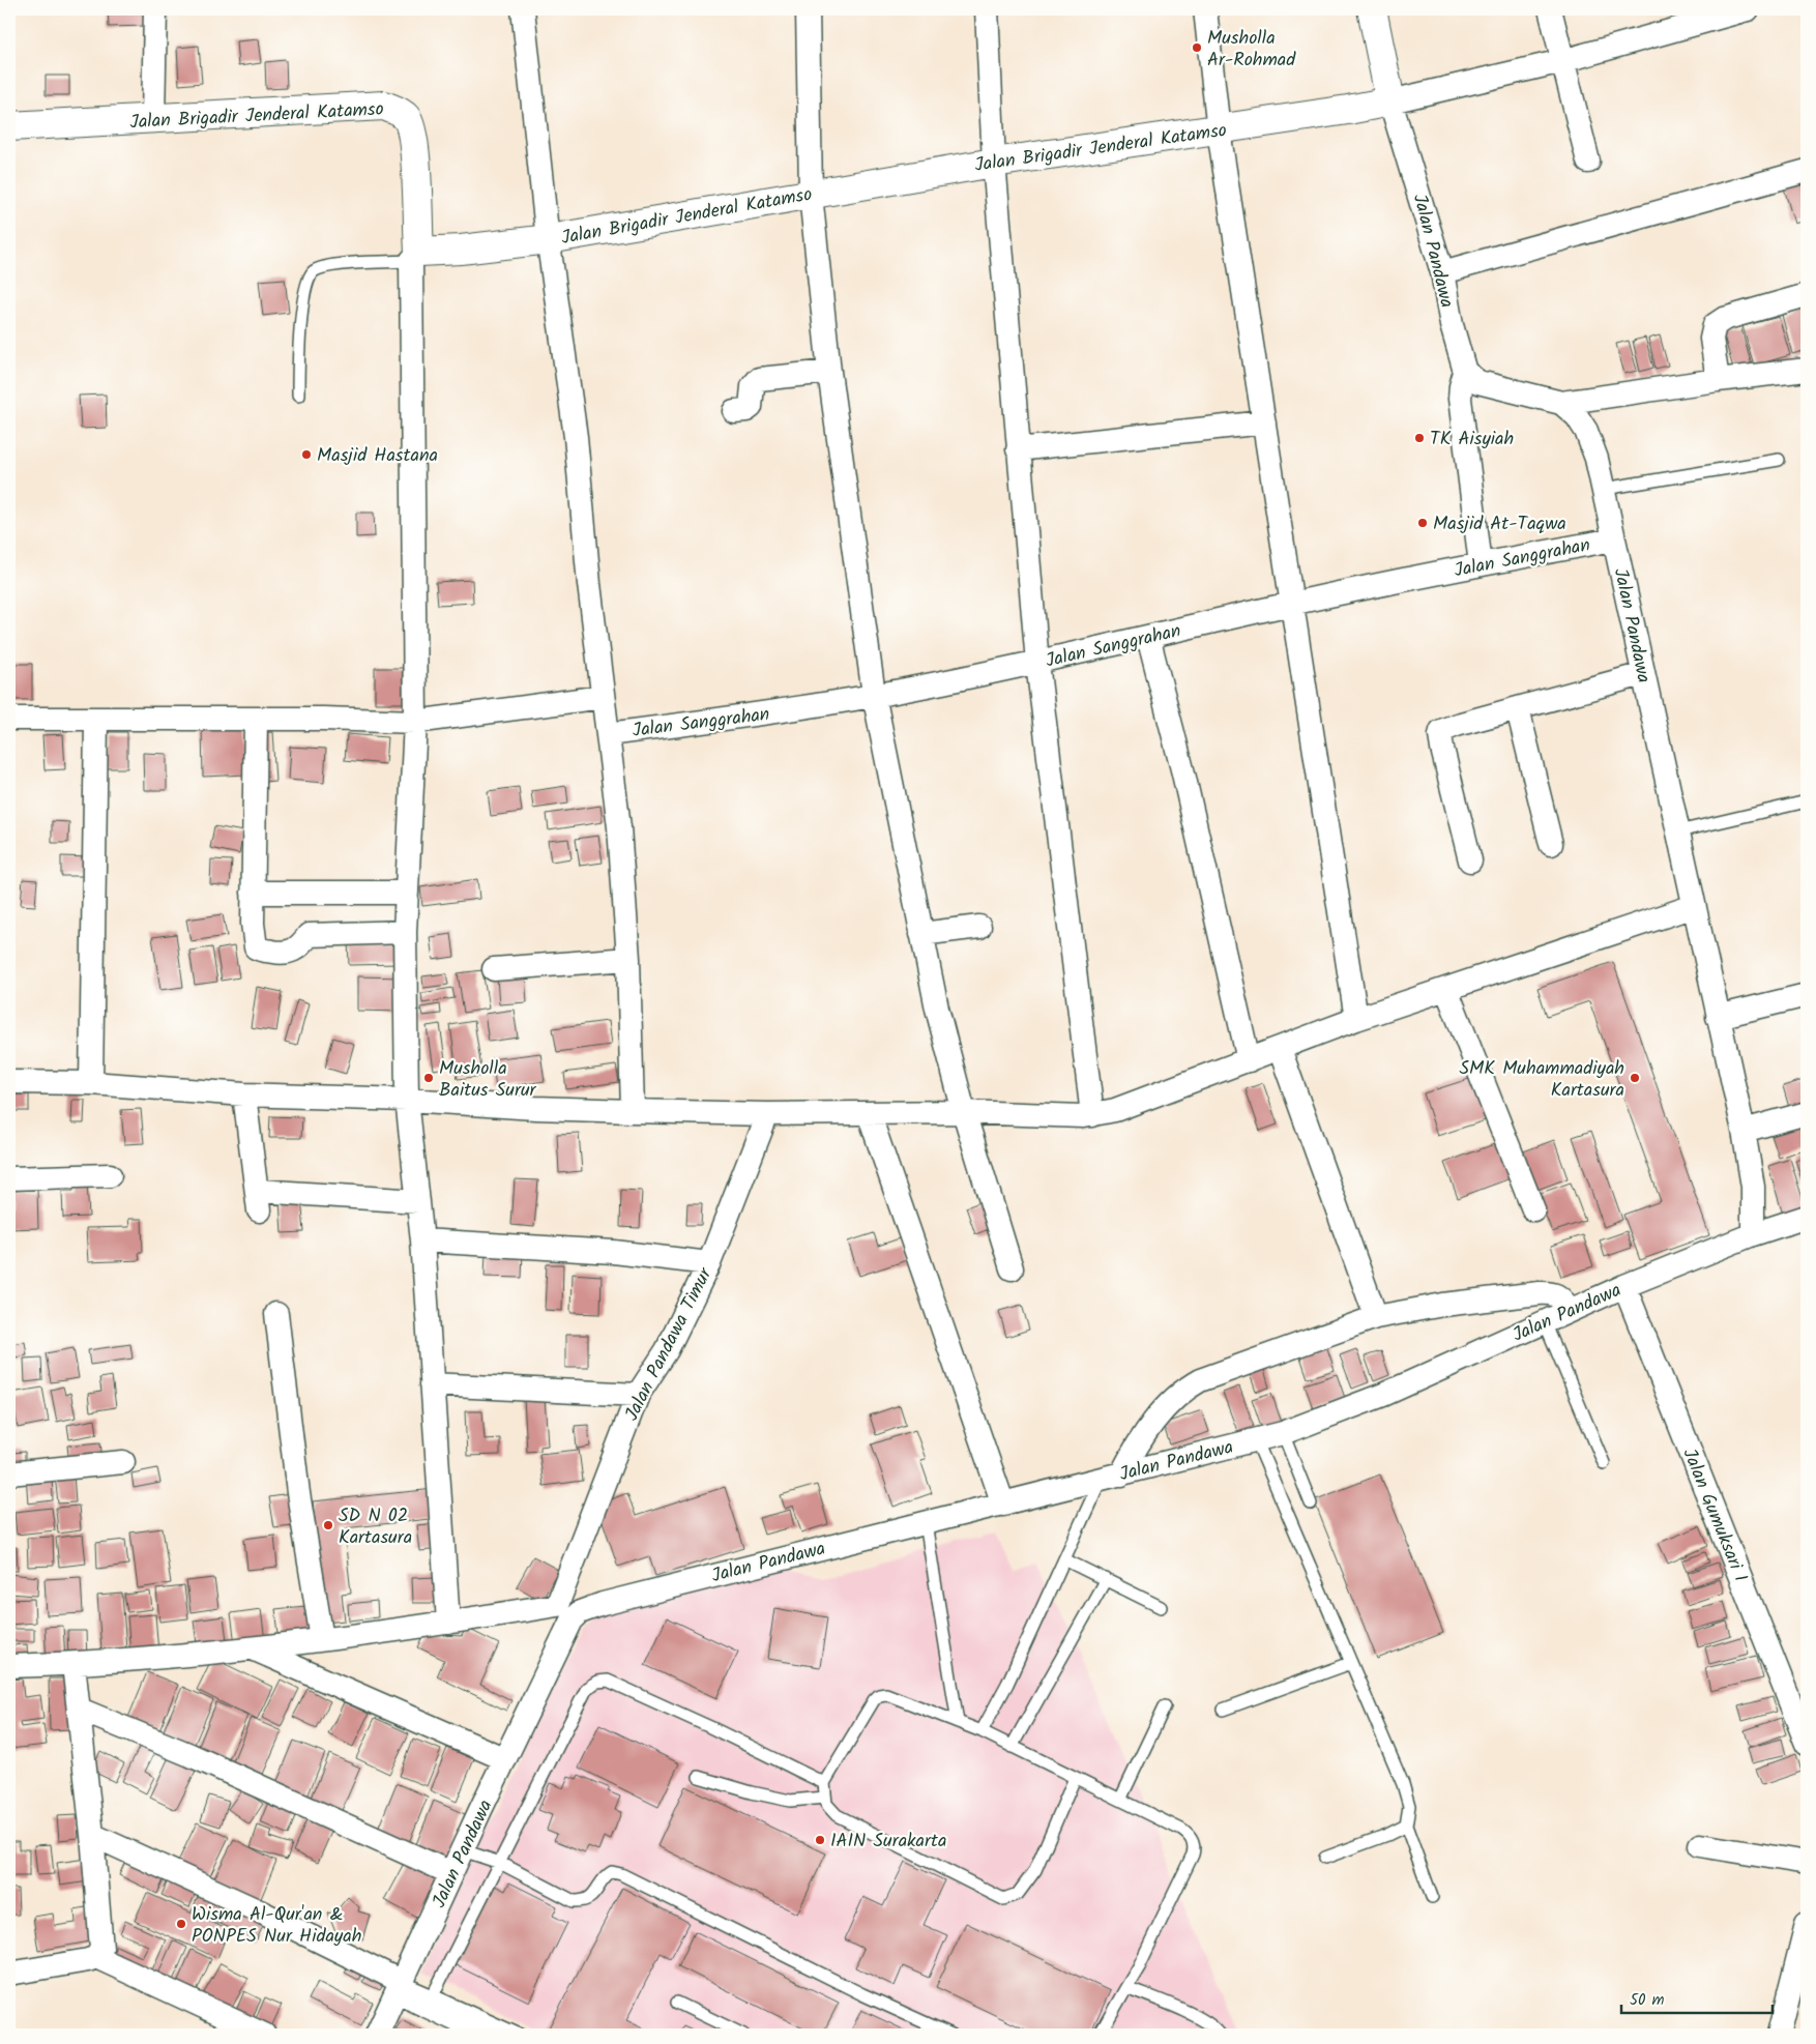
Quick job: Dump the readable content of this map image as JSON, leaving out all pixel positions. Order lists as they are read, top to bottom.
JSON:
{
  "streets": {
    "main road": ["Jalan Brigadir Jenderal Katamso"],
    "street": [
      "Jalan Pandawa",
      "Jalan Sanggrahan",
      "Jalan Pandawa Timur",
      "Jalan Gumuksari I"
    ]
  },
  "crossings": [
    ["Jalan Brigadir Jenderal Katamso", "Jalan Pandawa"],
    ["Jalan Pandawa", "Jalan Sanggrahan"],
    ["Jalan Pandawa", "Jalan Pandawa Timur"],
    ["Jalan Pandawa", "Jalan Gumuksari I"]
  ],
  "places": [
    "Musholla Ar-Rohmad",
    "TK Aisyiah",
    "Masjid Hastana",
    "Masjid At-Taqwa",
    "Musholla Baitus Surur",
    "SMK Muhammadiyah Kartasura",
    "SD N 02 Kartasura",
    "IAIN Surakarta",
    "Wisma Al-Qur'an & PONPES Nur Hidayah"
  ],
  "scale_bar": "50 m"
}
